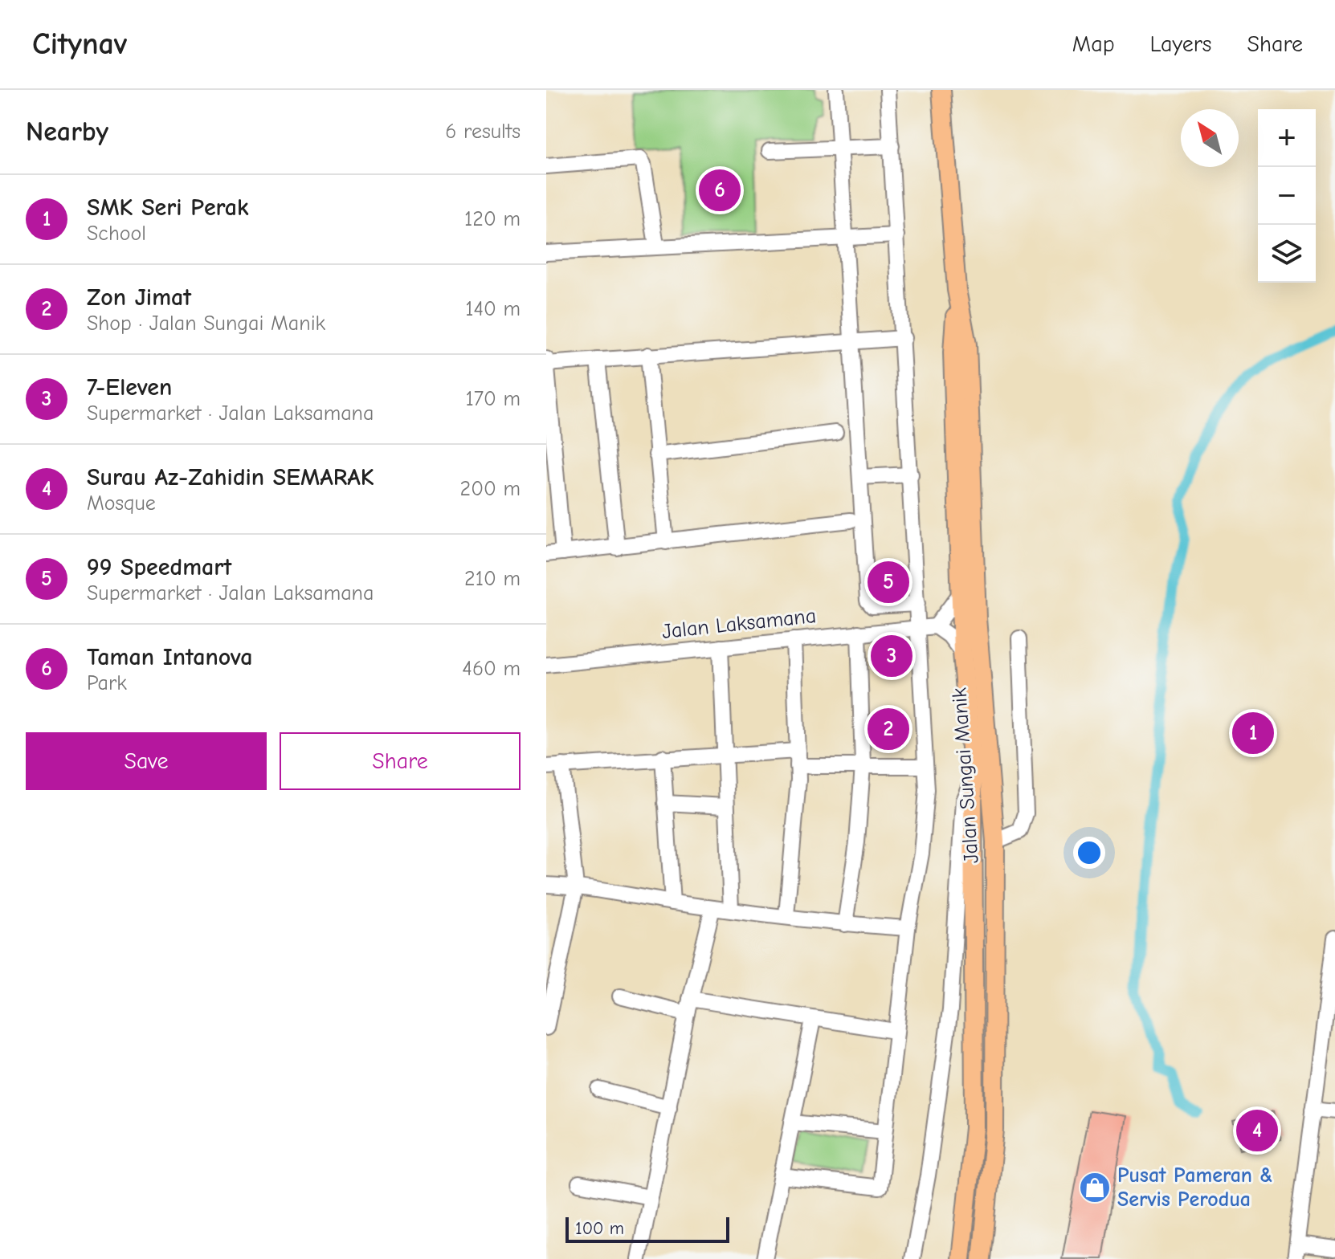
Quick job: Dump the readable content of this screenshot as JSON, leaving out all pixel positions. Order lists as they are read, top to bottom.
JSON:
{
  "streets": {
    "main road": ["Jalan Sungai Manik"],
    "street": ["Jalan Laksamana"]
  },
  "places": {
    "shop": ["Pusat Pameran & Servis Perodua"]
  },
  "scale_bar": "100 m",
  "north": "top left",
  "page": {
    "header": "Citynav",
    "nav": ["Map", "Layers", "Share"],
    "heading": ["Nearby", "6 results"],
    "map_buttons": ["+", "−"],
    "pins": [
      "6",
      "5",
      "3",
      "2",
      "1",
      "4"
    ],
    "list": [
      {
        "mark": "1",
        "name": "SMK Seri Perak",
        "note": "School",
        "value": "120 m"
      },
      {
        "mark": "2",
        "name": "Zon Jimat",
        "note": "Shop · Jalan Sungai Manik",
        "value": "140 m"
      },
      {
        "mark": "3",
        "name": "7-Eleven",
        "note": "Supermarket · Jalan Laksamana",
        "value": "170 m"
      },
      {
        "mark": "4",
        "name": "Surau Az-Zahidin SEMARAK",
        "note": "Mosque",
        "value": "200 m"
      },
      {
        "mark": "5",
        "name": "99 Speedmart",
        "note": "Supermarket · Jalan Laksamana",
        "value": "210 m"
      },
      {
        "mark": "6",
        "name": "Taman Intanova",
        "note": "Park",
        "value": "460 m"
      }
    ],
    "buttons": ["Save", "Share"],
    "scale": "100 m"
  }
}
